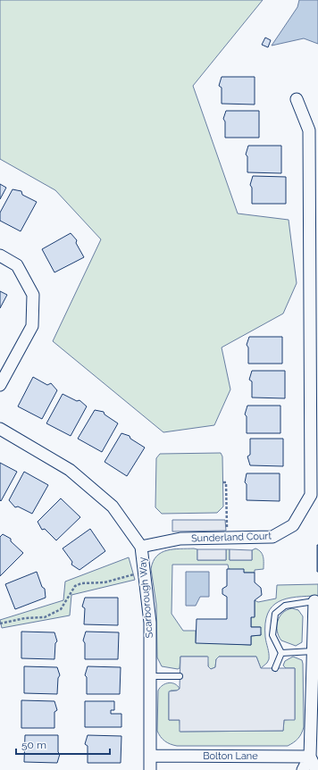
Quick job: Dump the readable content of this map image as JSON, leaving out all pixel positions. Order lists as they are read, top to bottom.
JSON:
{
  "streets": {
    "street": ["Sunderland Court", "Scarborough Way", "Bolton Lane"]
  },
  "crossings": [
    ["Sunderland Court", "Scarborough Way"],
    ["Scarborough Way", "Bolton Lane"]
  ],
  "scale_bar": "50 m"
}
